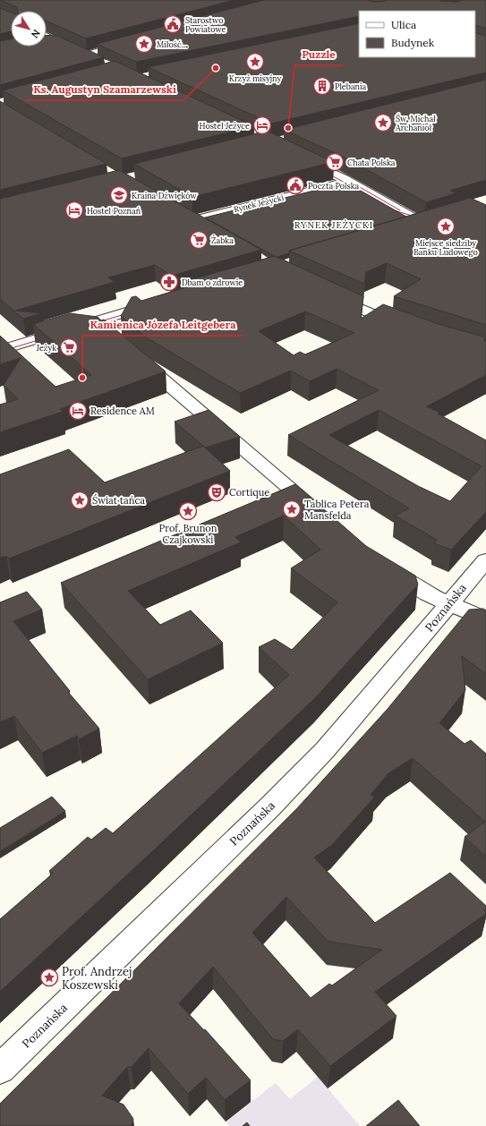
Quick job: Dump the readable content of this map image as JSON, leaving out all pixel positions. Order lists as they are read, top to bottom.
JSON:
{
  "streets": {
    "street": ["Rynek Jeżycki", "Poznańska"]
  },
  "districts": ["RYNEK JEŻYCKI"],
  "places": {
    "public building": ["Starostwo Powiatowe", "Poczta Polska"],
    "place": [
      "Miłość...",
      "Krzyż misyjny",
      "Św. Michał Archanioł",
      "Miejsce siedziby Banku Ludowego",
      "Świat tańca",
      "Tablica Petera Mansfelda",
      "Prof. Brunon Czajkowski",
      "Prof. Andrzej Koszewski"
    ],
    "other": ["Ks. Augustyn Szamarzewski", "Puzzle", "Kamienica Józefa Leitgebera"],
    "building": ["Plebania"],
    "hotel": ["Hostel Jeżyce", "Hostel Poznań", "Residence AM"],
    "supermarket": ["Chata Polska", "Żabka", "Jeżyk"],
    "school or university": ["Kraina Dźwięków"],
    "pharmacy": ["Dbam o zdrowie"],
    "theatre": ["Cortique"]
  },
  "legend": ["Ulica", "Budynek"],
  "north": "bottom right"
}
